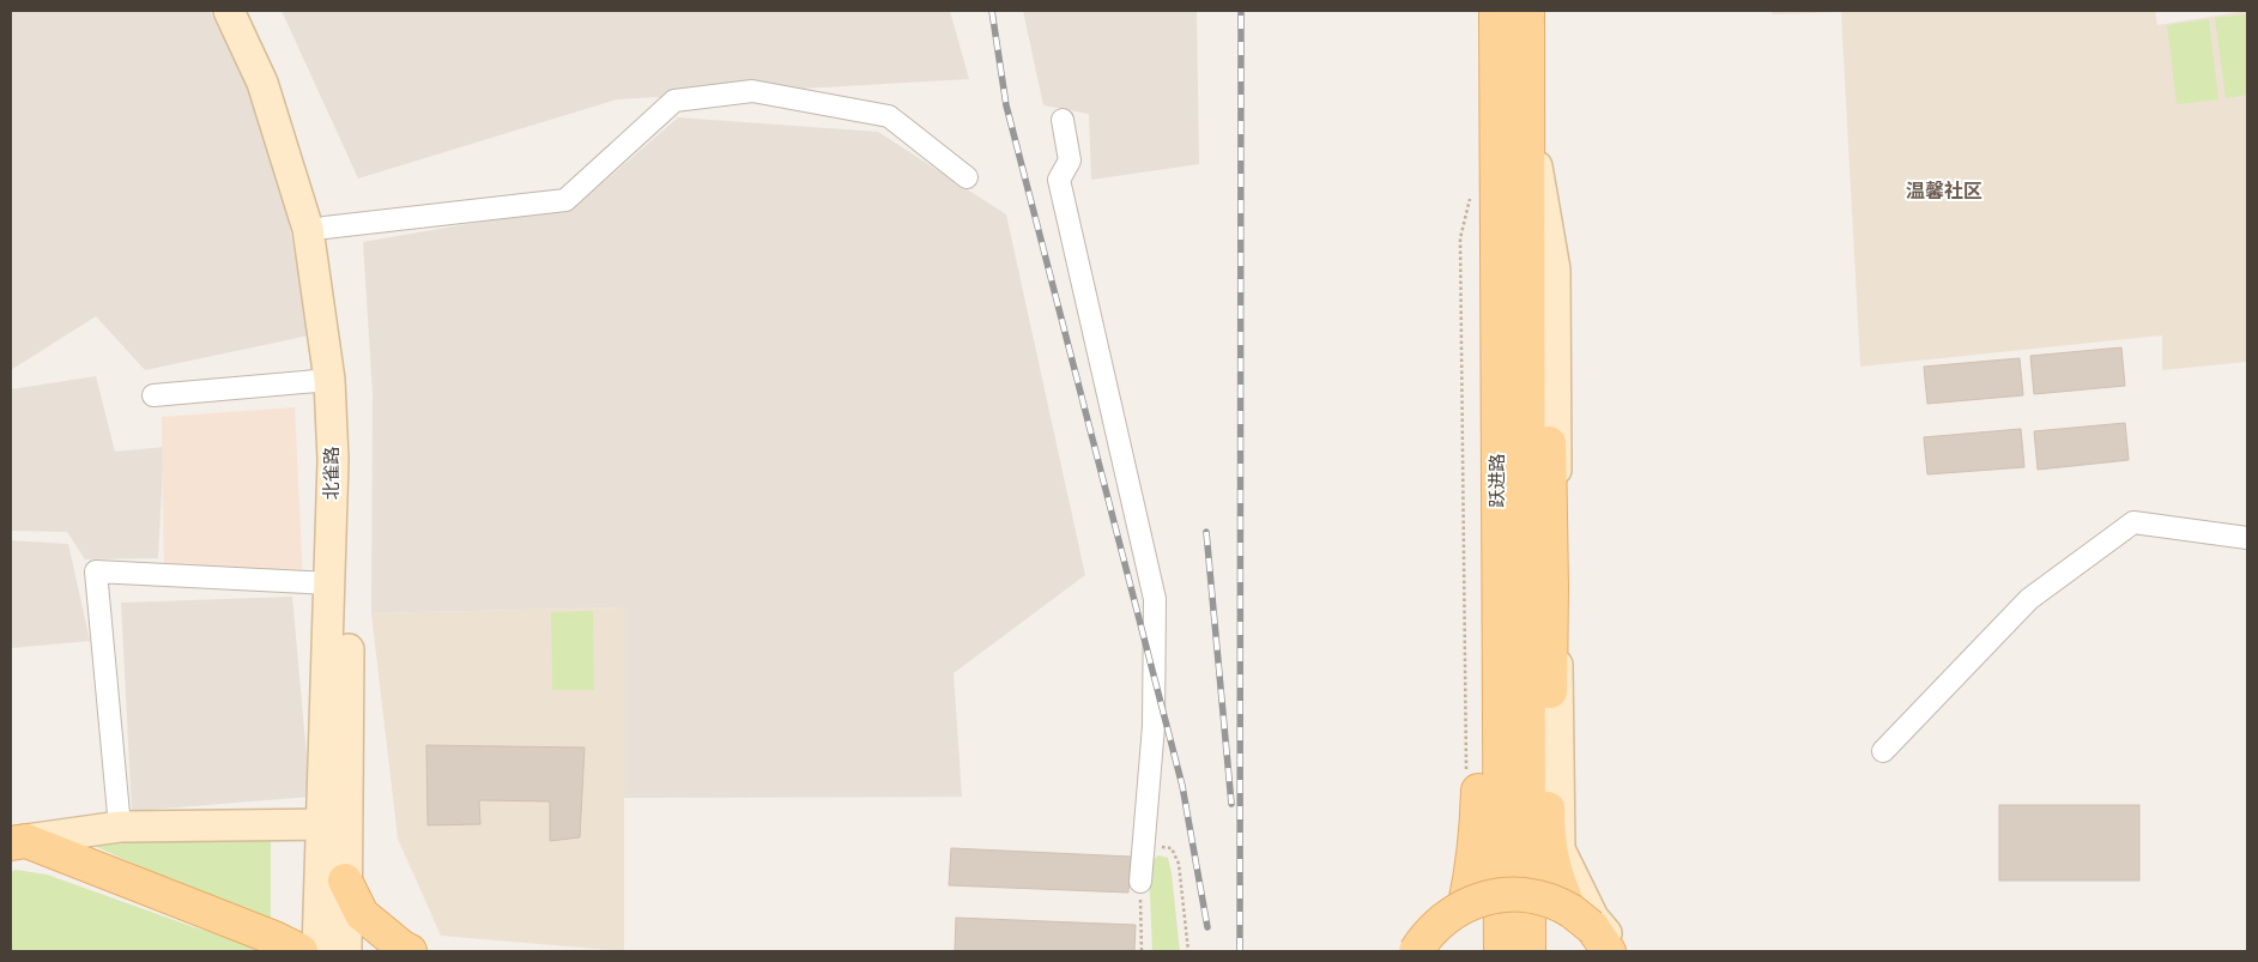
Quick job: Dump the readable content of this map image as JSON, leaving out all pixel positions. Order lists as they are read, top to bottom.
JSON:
{
  "streets": {
    "main road": ["跃进路"],
    "street": ["北雀路"]
  },
  "districts": ["温馨社区"]
}
